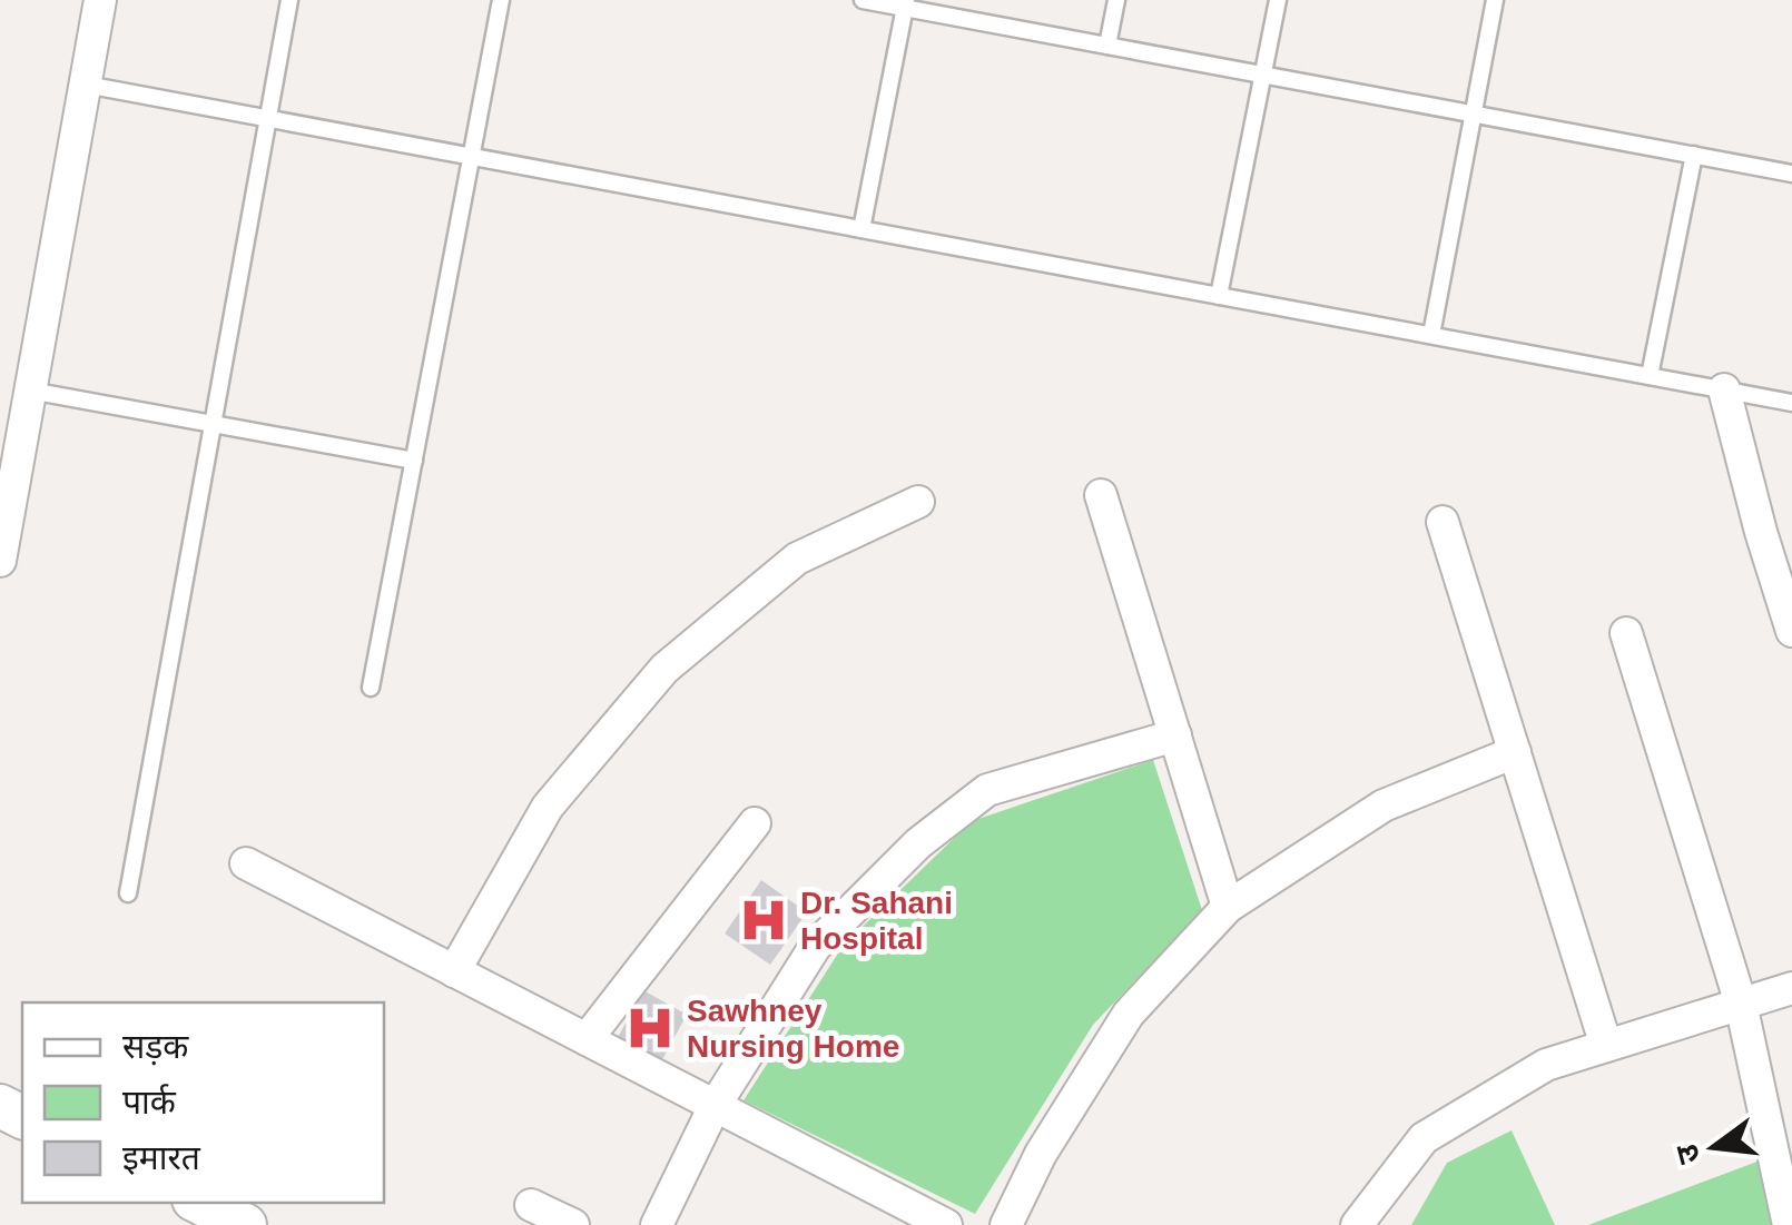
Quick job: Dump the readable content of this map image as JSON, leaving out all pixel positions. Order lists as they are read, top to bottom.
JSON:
{
  "places": {
    "hospital": ["Dr. Sahani Hospital", "Sawhney Nursing Home"]
  },
  "legend": ["सड़क", "पार्क", "इमारत"],
  "north": "left"
}
